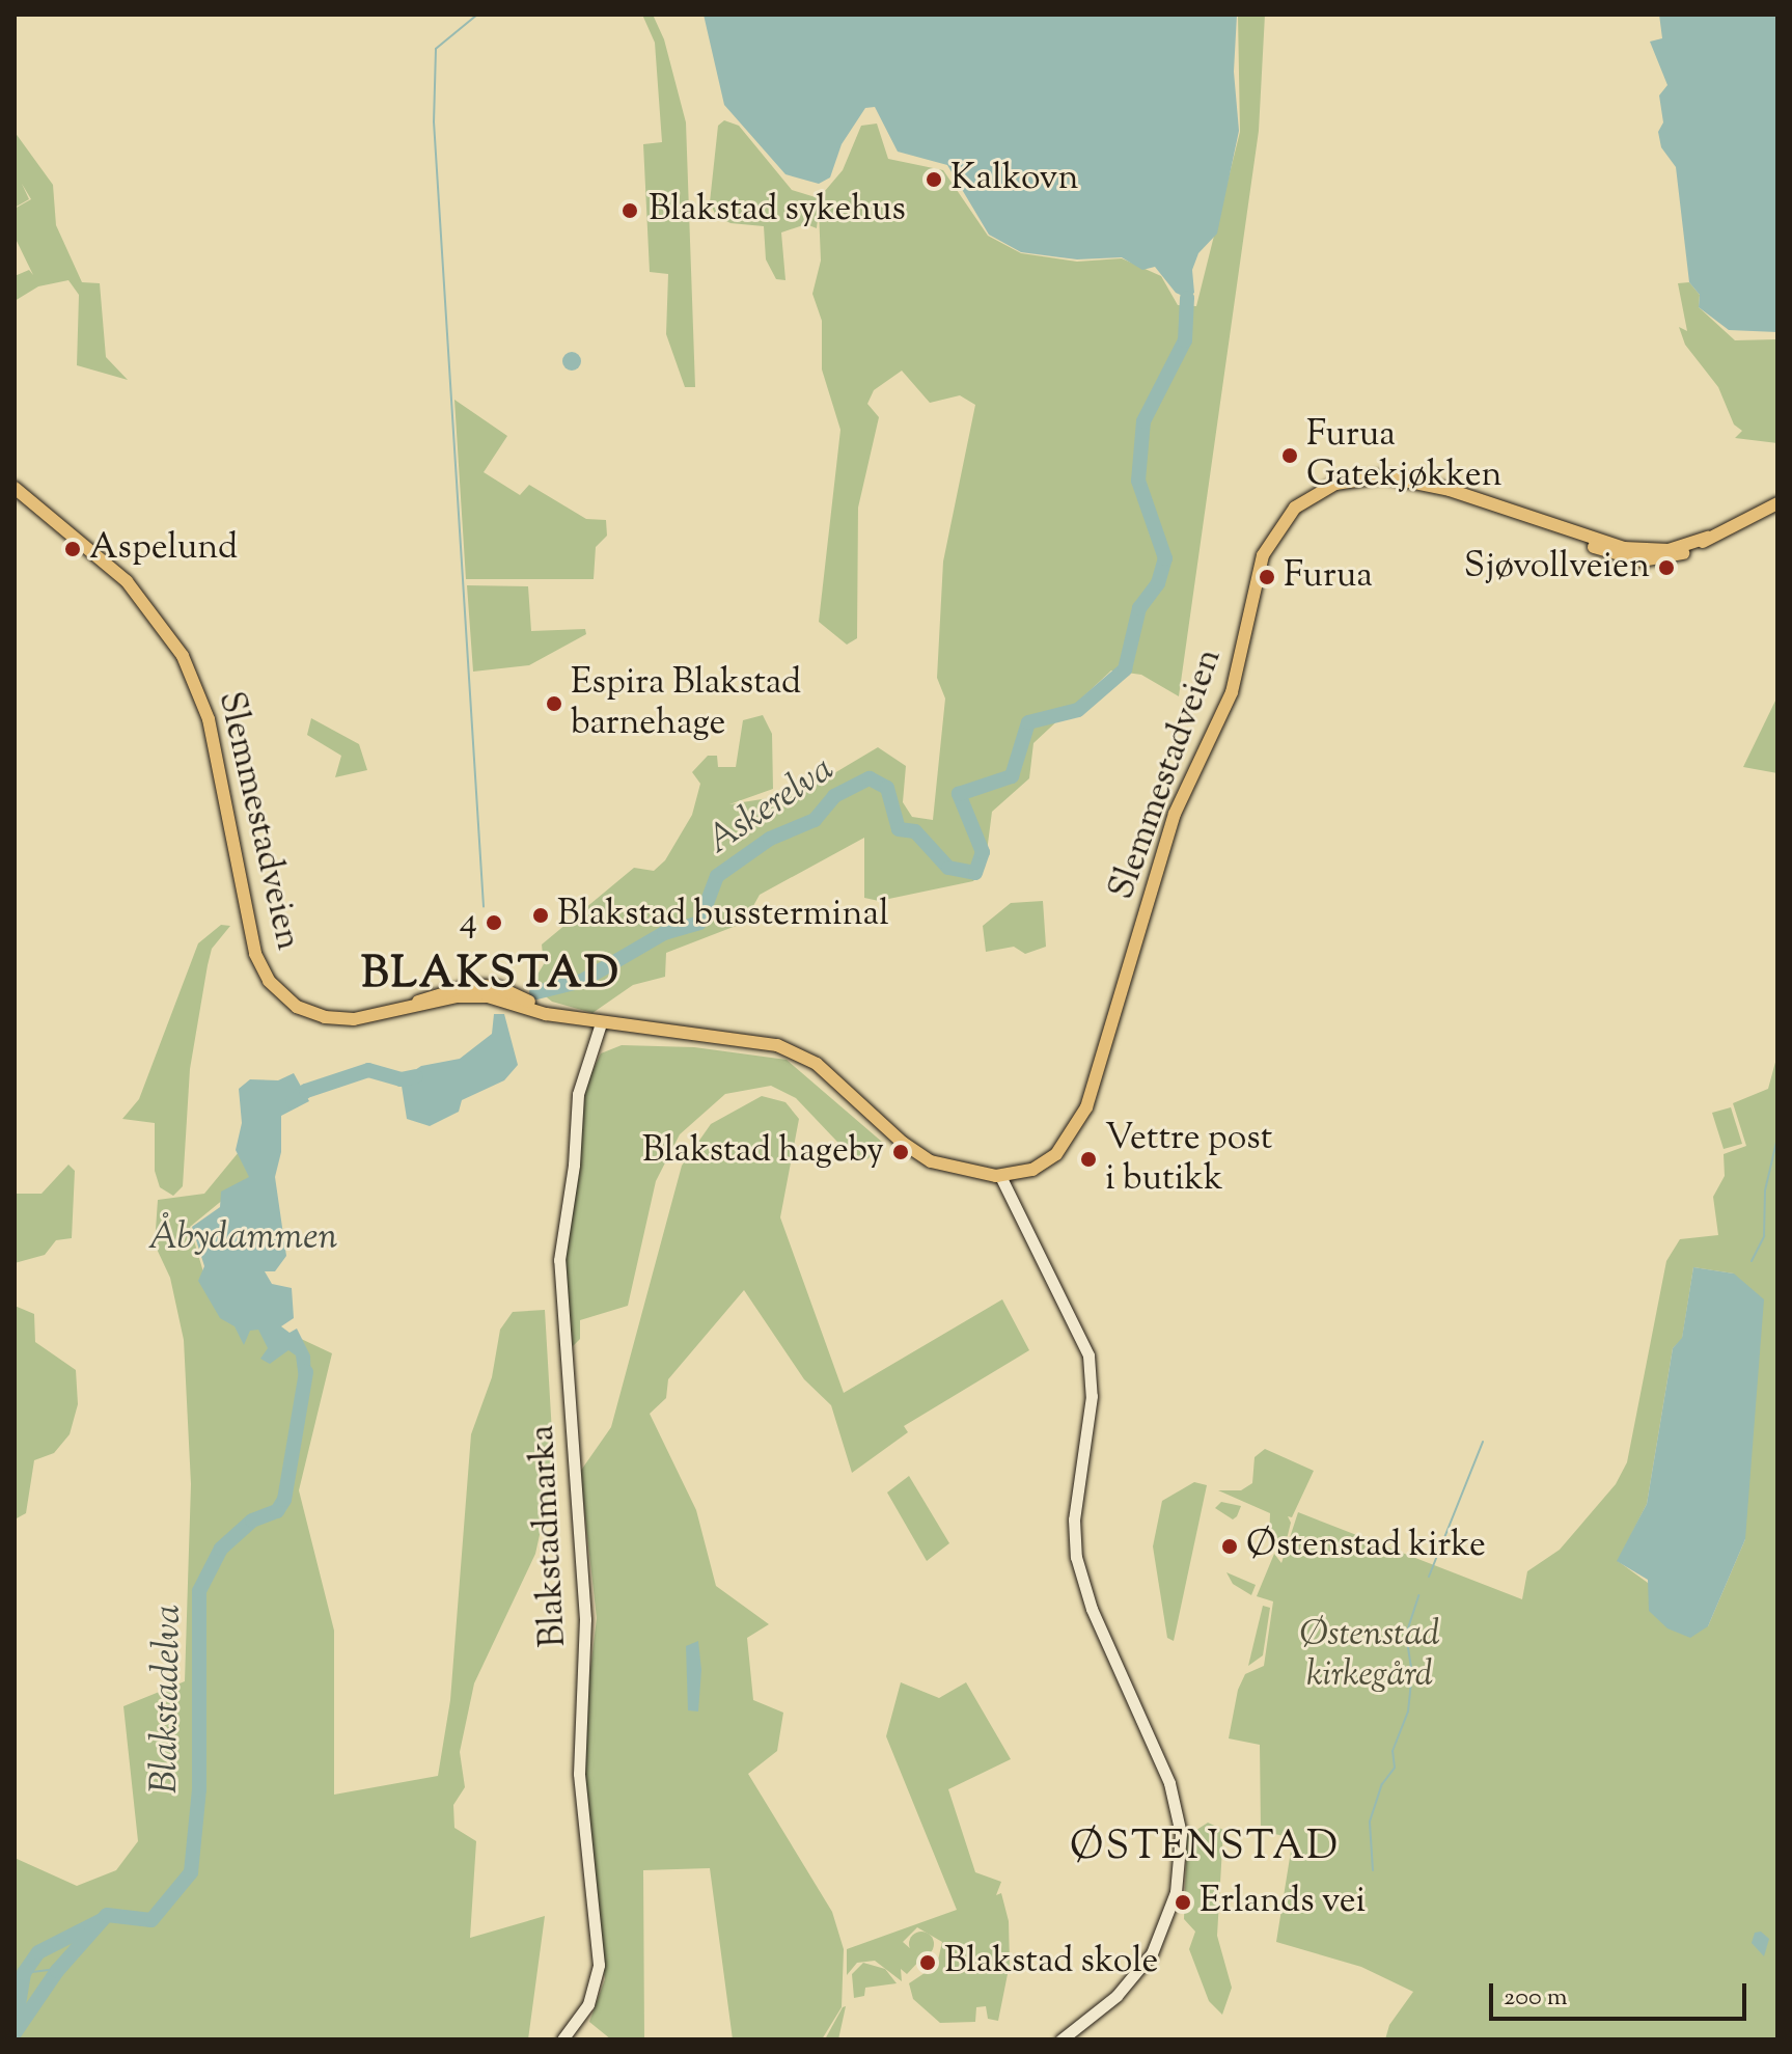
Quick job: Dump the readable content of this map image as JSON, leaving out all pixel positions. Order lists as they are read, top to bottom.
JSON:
{
  "streets": {
    "main road": ["Slemmestadveien", "Blakstadmarka"]
  },
  "crossings": [
    ["Slemmestadveien", "Blakstadmarka"]
  ],
  "districts": ["BLAKSTAD", "ØSTENSTAD"],
  "water": ["Askerelva", "Åbydammen", "Blakstadelva"],
  "parks": ["Østenstad kirkegård"],
  "places": [
    "Kalkovn",
    "Blakstad sykehus",
    "Furua Gatekjøkken",
    "Aspelund",
    "Sjøvollveien",
    "Furua",
    "Espira Blakstad barnehage",
    "Blakstad bussterminal",
    "4",
    "Blakstad hageby",
    "Vettre post i butikk",
    "Østenstad kirke",
    "Erlands vei",
    "Blakstad skole"
  ],
  "scale_bar": "200 m"
}
